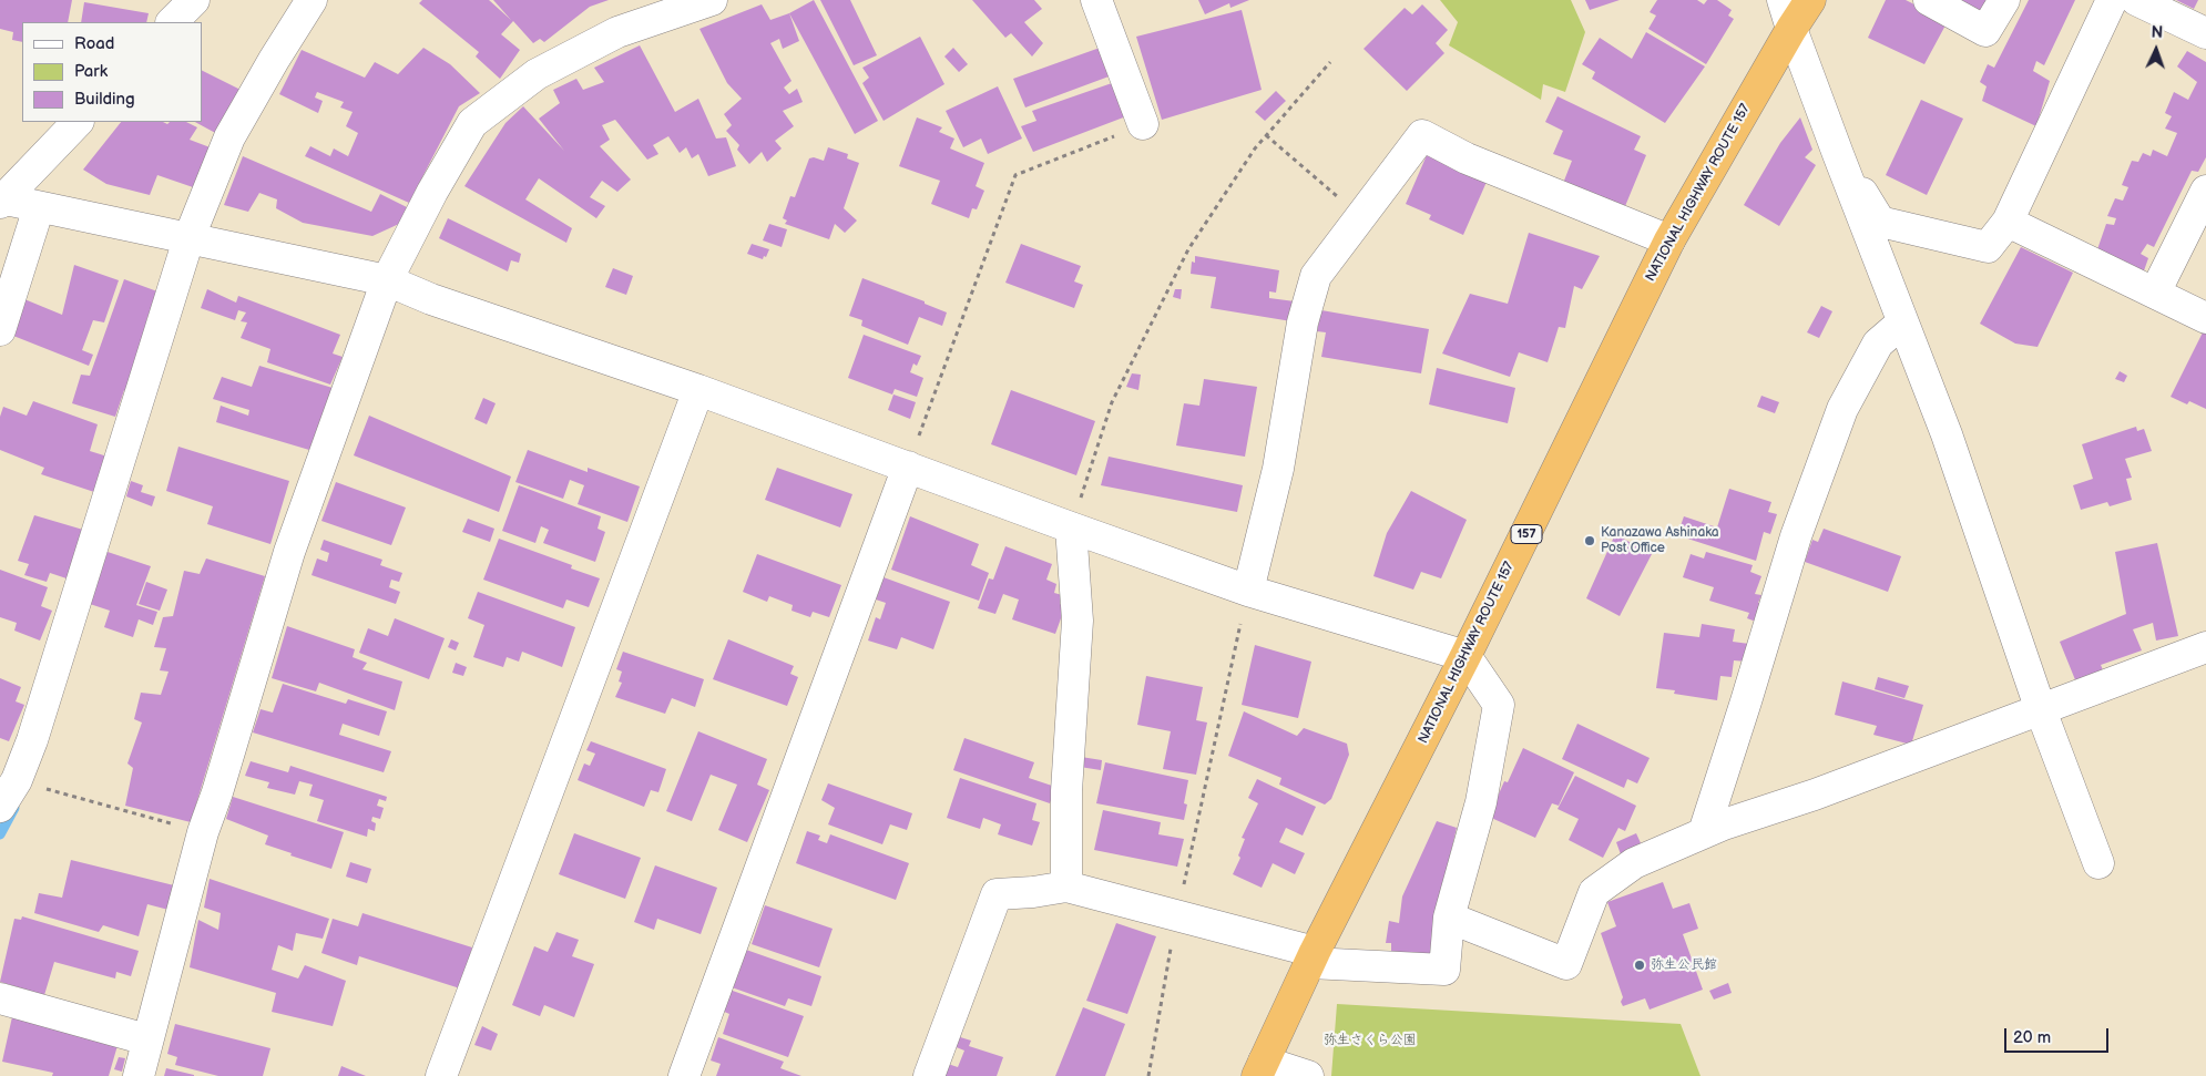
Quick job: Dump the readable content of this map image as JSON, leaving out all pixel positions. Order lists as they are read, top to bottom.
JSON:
{
  "streets": {
    "highway": ["NATIONAL HIGHWAY ROUTE 157", "157"]
  },
  "parks": ["弥生さくら公園"],
  "places": ["Kanazawa Ashinaka Post Office", "弥生公民館"],
  "legend": ["Road", "Park", "Building"],
  "scale_bar": "20 m",
  "north": "top"
}
